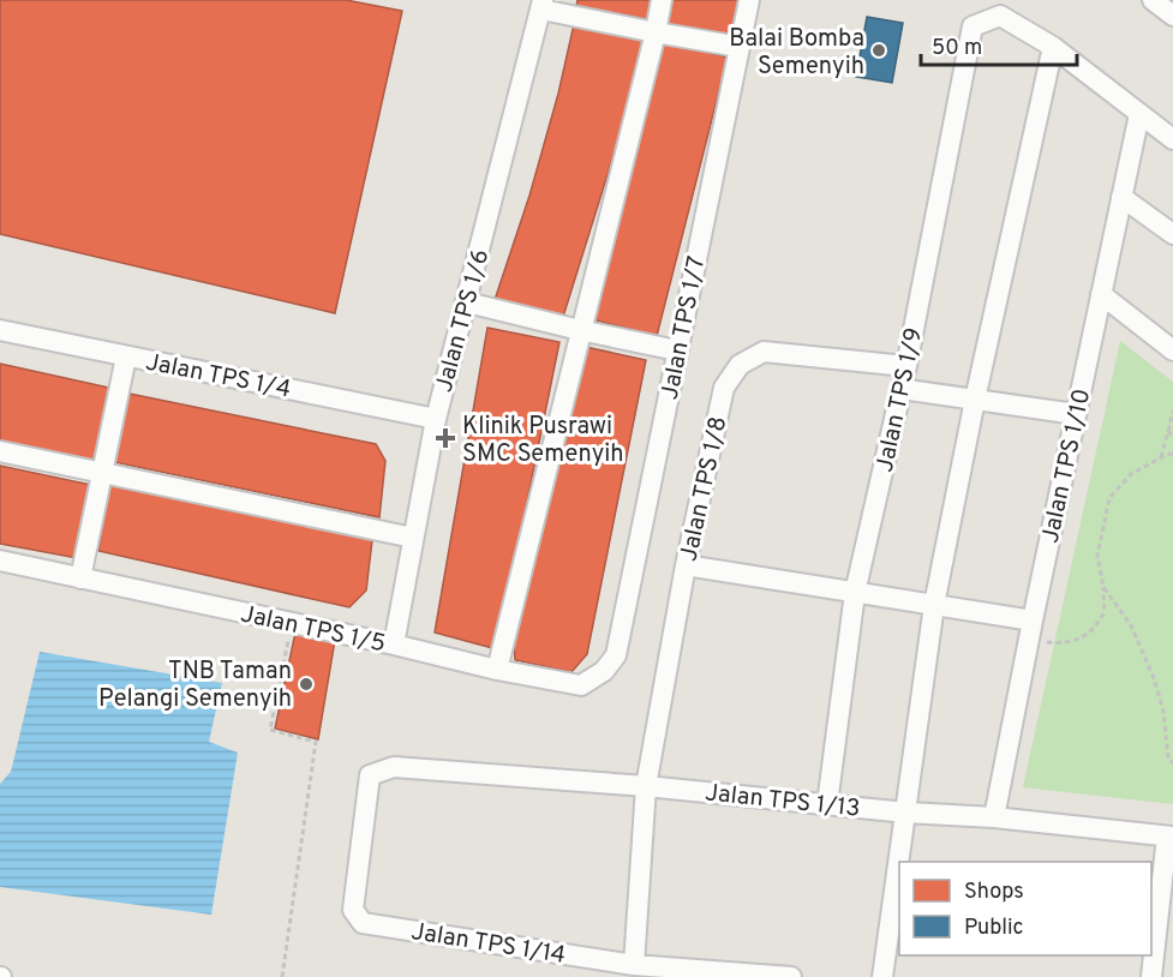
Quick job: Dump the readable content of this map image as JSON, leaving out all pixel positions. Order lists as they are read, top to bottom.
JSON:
{
  "streets": {
    "street": [
      "Jalan TPS 1/6",
      "Jalan TPS 1/7",
      "Jalan TPS 1/4",
      "Jalan TPS 1/9",
      "Jalan TPS 1/10",
      "Jalan TPS 1/8",
      "Jalan TPS 1/5",
      "Jalan TPS 1/13",
      "Jalan TPS 1/14"
    ]
  },
  "crossings": [
    ["Jalan TPS 1/6", "Jalan TPS 1/4"],
    ["Jalan TPS 1/6", "Jalan TPS 1/5"],
    ["Jalan TPS 1/7", "Jalan TPS 1/5"],
    ["Jalan TPS 1/9", "Jalan TPS 1/8"],
    ["Jalan TPS 1/9", "Jalan TPS 1/13"],
    ["Jalan TPS 1/10", "Jalan TPS 1/13"],
    ["Jalan TPS 1/8", "Jalan TPS 1/13"],
    ["Jalan TPS 1/8", "Jalan TPS 1/14"],
    ["Jalan TPS 1/13", "Jalan TPS 1/14"]
  ],
  "places": {
    "other": ["Balai Bomba Semenyih", "TNB Taman Pelangi Semenyih"],
    "health": ["Klinik Pusrawi SMC Semenyih"]
  },
  "legend": ["Shops", "Public"],
  "scale_bar": "50 m"
}
